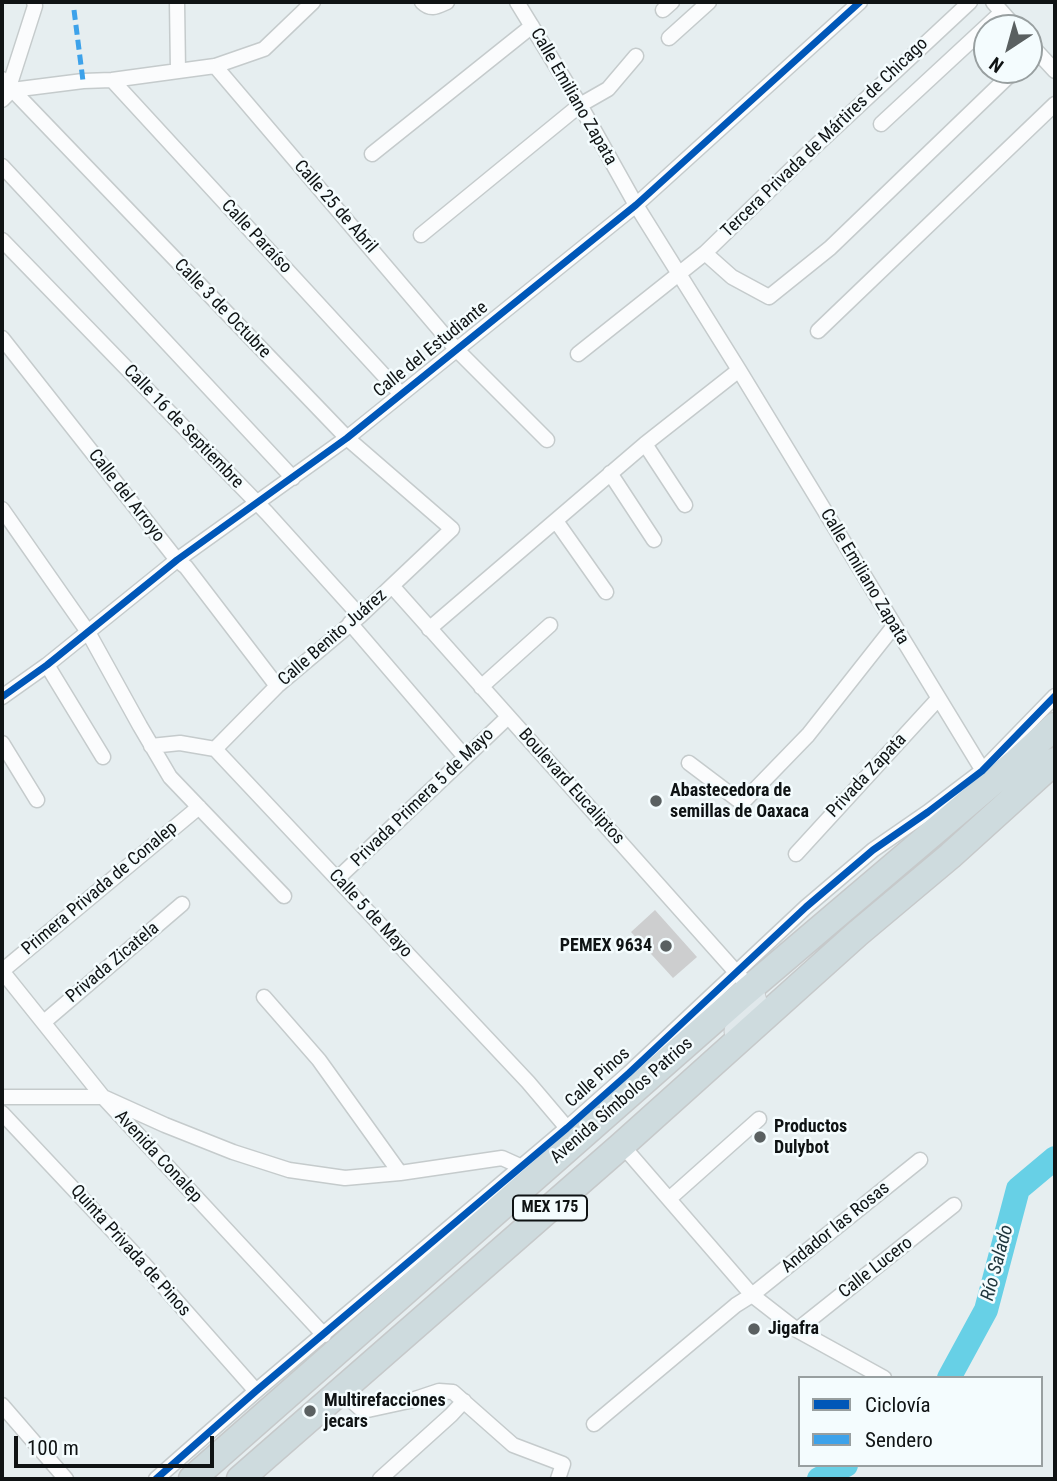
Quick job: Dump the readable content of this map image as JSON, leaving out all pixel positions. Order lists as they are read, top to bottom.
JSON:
{
  "streets": {
    "highway": ["Avenida Símbolos Patrios", "MEX 175"],
    "street": [
      "Calle Emiliano Zapata",
      "Tercera Privada de Mártires de Chicago",
      "Calle 25 de Abril",
      "Calle Paraíso",
      "Calle 3 de Octubre",
      "Calle del Estudiante",
      "Calle 16 de Septiembre",
      "Calle del Arroyo",
      "Calle Benito Juárez",
      "Privada Zapata",
      "Boulevard Eucaliptos",
      "Privada Primera 5 de Mayo",
      "Primera Privada de Conalep",
      "Calle 5 de Mayo",
      "Privada Zicatela",
      "Calle Pinos",
      "Avenida Conalep",
      "Andador las Rosas",
      "Quinta Privada de Pinos",
      "Calle Lucero"
    ]
  },
  "crossings": [
    ["Calle Emiliano Zapata", "Tercera Privada de Mártires de Chicago"],
    ["Calle Emiliano Zapata", "Calle del Estudiante"],
    ["Calle Emiliano Zapata", "Privada Zapata"],
    ["Calle Emiliano Zapata", "Avenida Símbolos Patrios"],
    ["Calle 25 de Abril", "Calle del Estudiante"],
    ["Calle Paraíso", "Calle del Estudiante"],
    ["Calle 3 de Octubre", "Calle del Estudiante"],
    ["Calle 3 de Octubre", "Calle Benito Juárez"],
    ["Calle del Estudiante", "Calle 16 de Septiembre"],
    ["Calle del Estudiante", "Calle del Arroyo"],
    ["Calle 16 de Septiembre", "Calle Benito Juárez"],
    ["Calle 16 de Septiembre", "Privada Primera 5 de Mayo"],
    ["Calle del Arroyo", "Calle Benito Juárez"],
    ["Calle Benito Juárez", "Boulevard Eucaliptos"],
    ["Calle Benito Juárez", "Calle 5 de Mayo"],
    ["Boulevard Eucaliptos", "Privada Primera 5 de Mayo"],
    ["Boulevard Eucaliptos", "Calle Pinos"],
    ["Boulevard Eucaliptos", "Avenida Símbolos Patrios"],
    ["Privada Primera 5 de Mayo", "Calle 5 de Mayo"],
    ["Primera Privada de Conalep", "Avenida Conalep"],
    ["Calle 5 de Mayo", "Calle Pinos"],
    ["Privada Zicatela", "Avenida Conalep"],
    ["Calle Pinos", "Avenida Símbolos Patrios"],
    ["Calle Pinos", "Avenida Conalep"],
    ["Calle Pinos", "Quinta Privada de Pinos"]
  ],
  "water": ["Río Salado"],
  "places": [
    "Abastecedora de semillas de Oaxaca",
    "PEMEX 9634",
    "Productos Dulybot",
    "Jigafra",
    "Multirefacciones jecars"
  ],
  "legend": ["Ciclovía", "Sendero"],
  "scale_bar": "100 m",
  "north": "bottom left"
}
